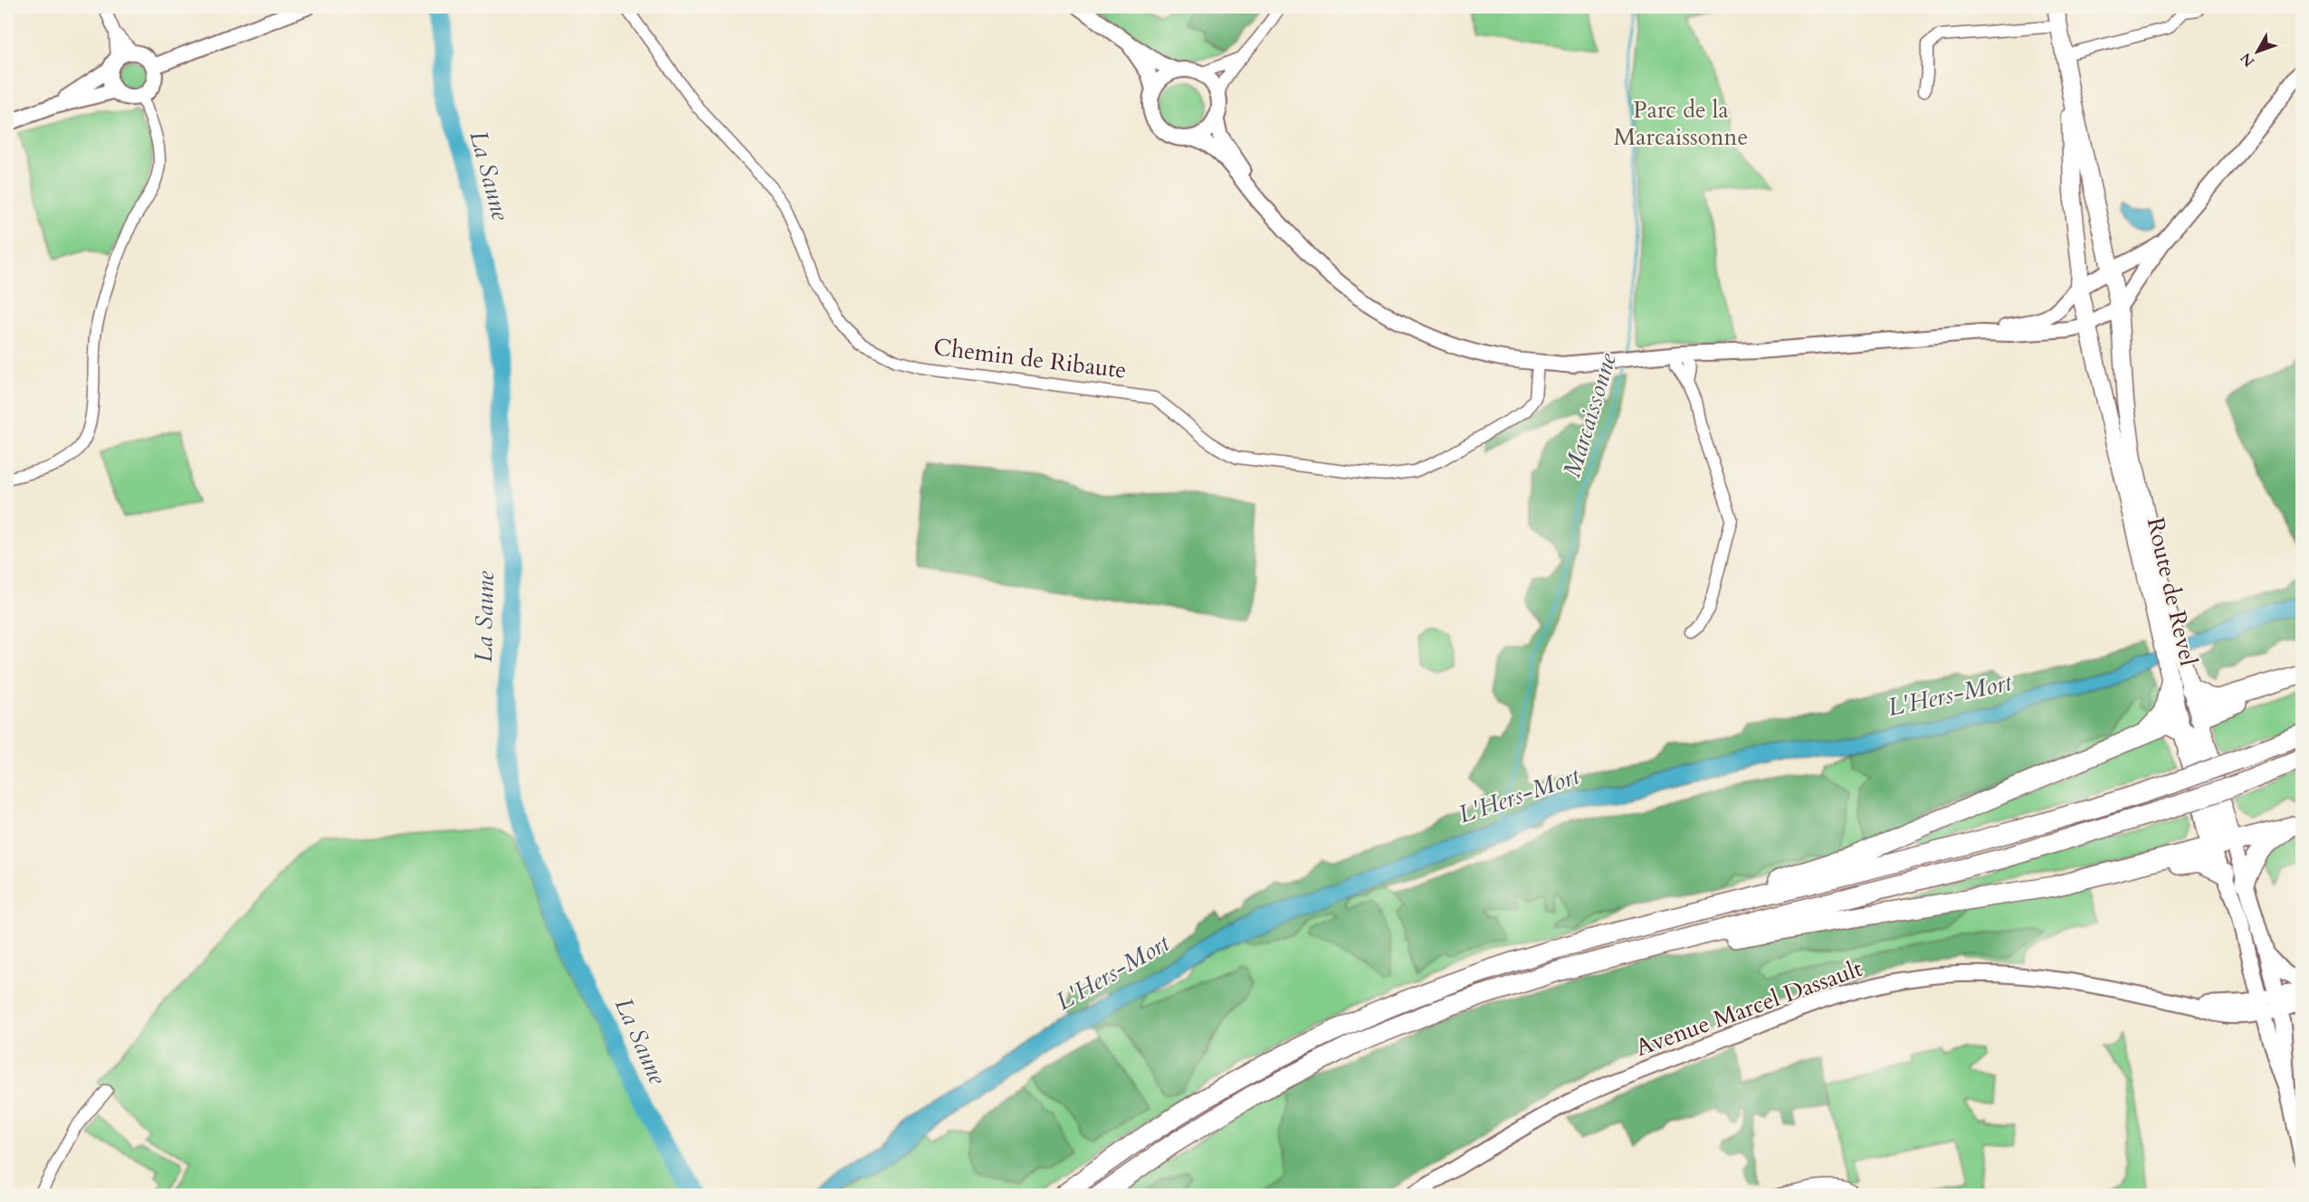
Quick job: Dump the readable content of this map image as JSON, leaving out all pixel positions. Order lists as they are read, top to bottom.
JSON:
{
  "streets": {
    "main road": ["Route de Revel", "Avenue Marcel Dassault"],
    "street": ["Chemin de Ribaute"]
  },
  "crossings": [
    ["Route de Revel", "Avenue Marcel Dassault"]
  ],
  "water": ["La Saune", "Marcaissonne", "L'Hers-Mort"],
  "parks": ["Parc de la Marcaissonne"],
  "north": "bottom left"
}
